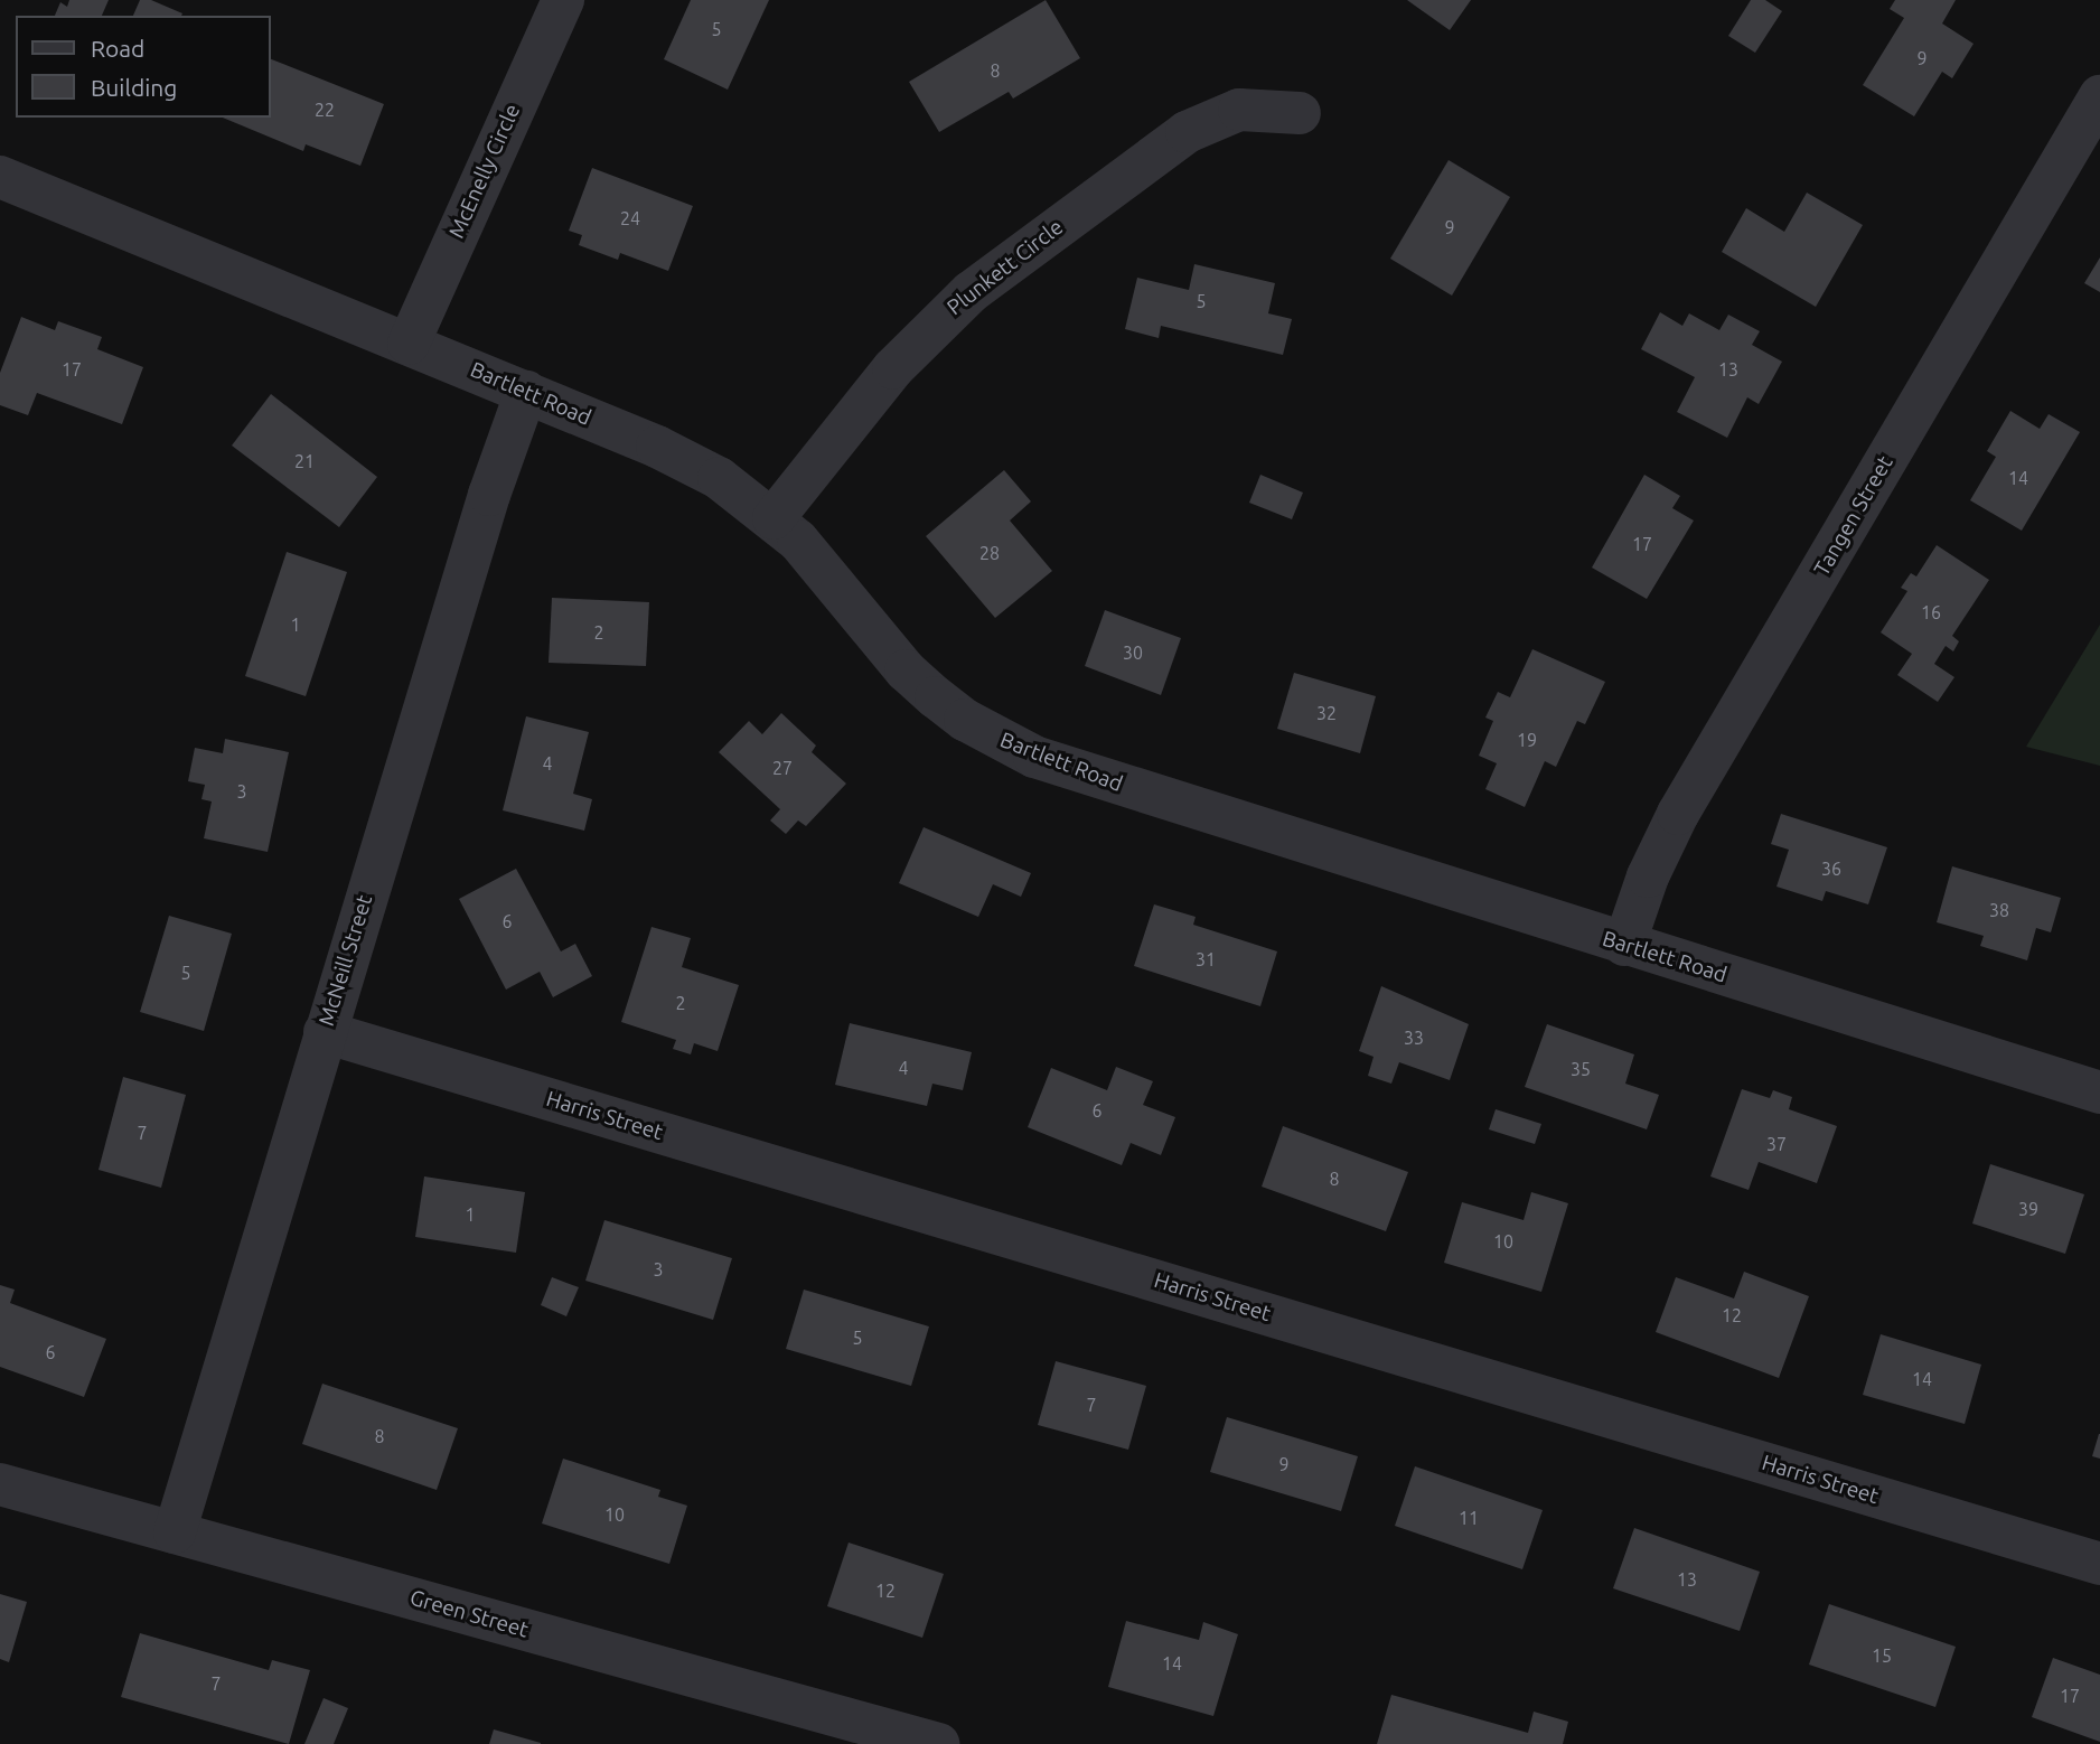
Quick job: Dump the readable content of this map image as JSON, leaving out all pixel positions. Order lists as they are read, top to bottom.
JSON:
{
  "streets": {
    "street": [
      "McEnelly Circle",
      "Plunkett Circle",
      "Bartlett Road",
      "Tangen Street",
      "McNeill Street",
      "Harris Street",
      "Green Street"
    ]
  },
  "crossings": [
    ["McEnelly Circle", "Bartlett Road"],
    ["Plunkett Circle", "Bartlett Road"],
    ["Bartlett Road", "Tangen Street"],
    ["Bartlett Road", "McNeill Street"],
    ["McNeill Street", "Harris Street"],
    ["McNeill Street", "Green Street"]
  ],
  "house_numbers": [
    "5",
    "9",
    "8",
    "22",
    "24",
    "9",
    "5",
    "17",
    "13",
    "21",
    "14",
    "17",
    "28",
    "16",
    "1",
    "2",
    "30",
    "32",
    "19",
    "4",
    "27",
    "3",
    "36",
    "38",
    "6",
    "31",
    "5",
    "2",
    "33",
    "4",
    "35",
    "6",
    "7",
    "37",
    "8",
    "39",
    "1",
    "10",
    "3",
    "12",
    "5",
    "6",
    "14",
    "7",
    "8",
    "9",
    "10",
    "11",
    "13",
    "12",
    "15",
    "14",
    "7",
    "17"
  ],
  "legend": ["Road", "Building"]
}
